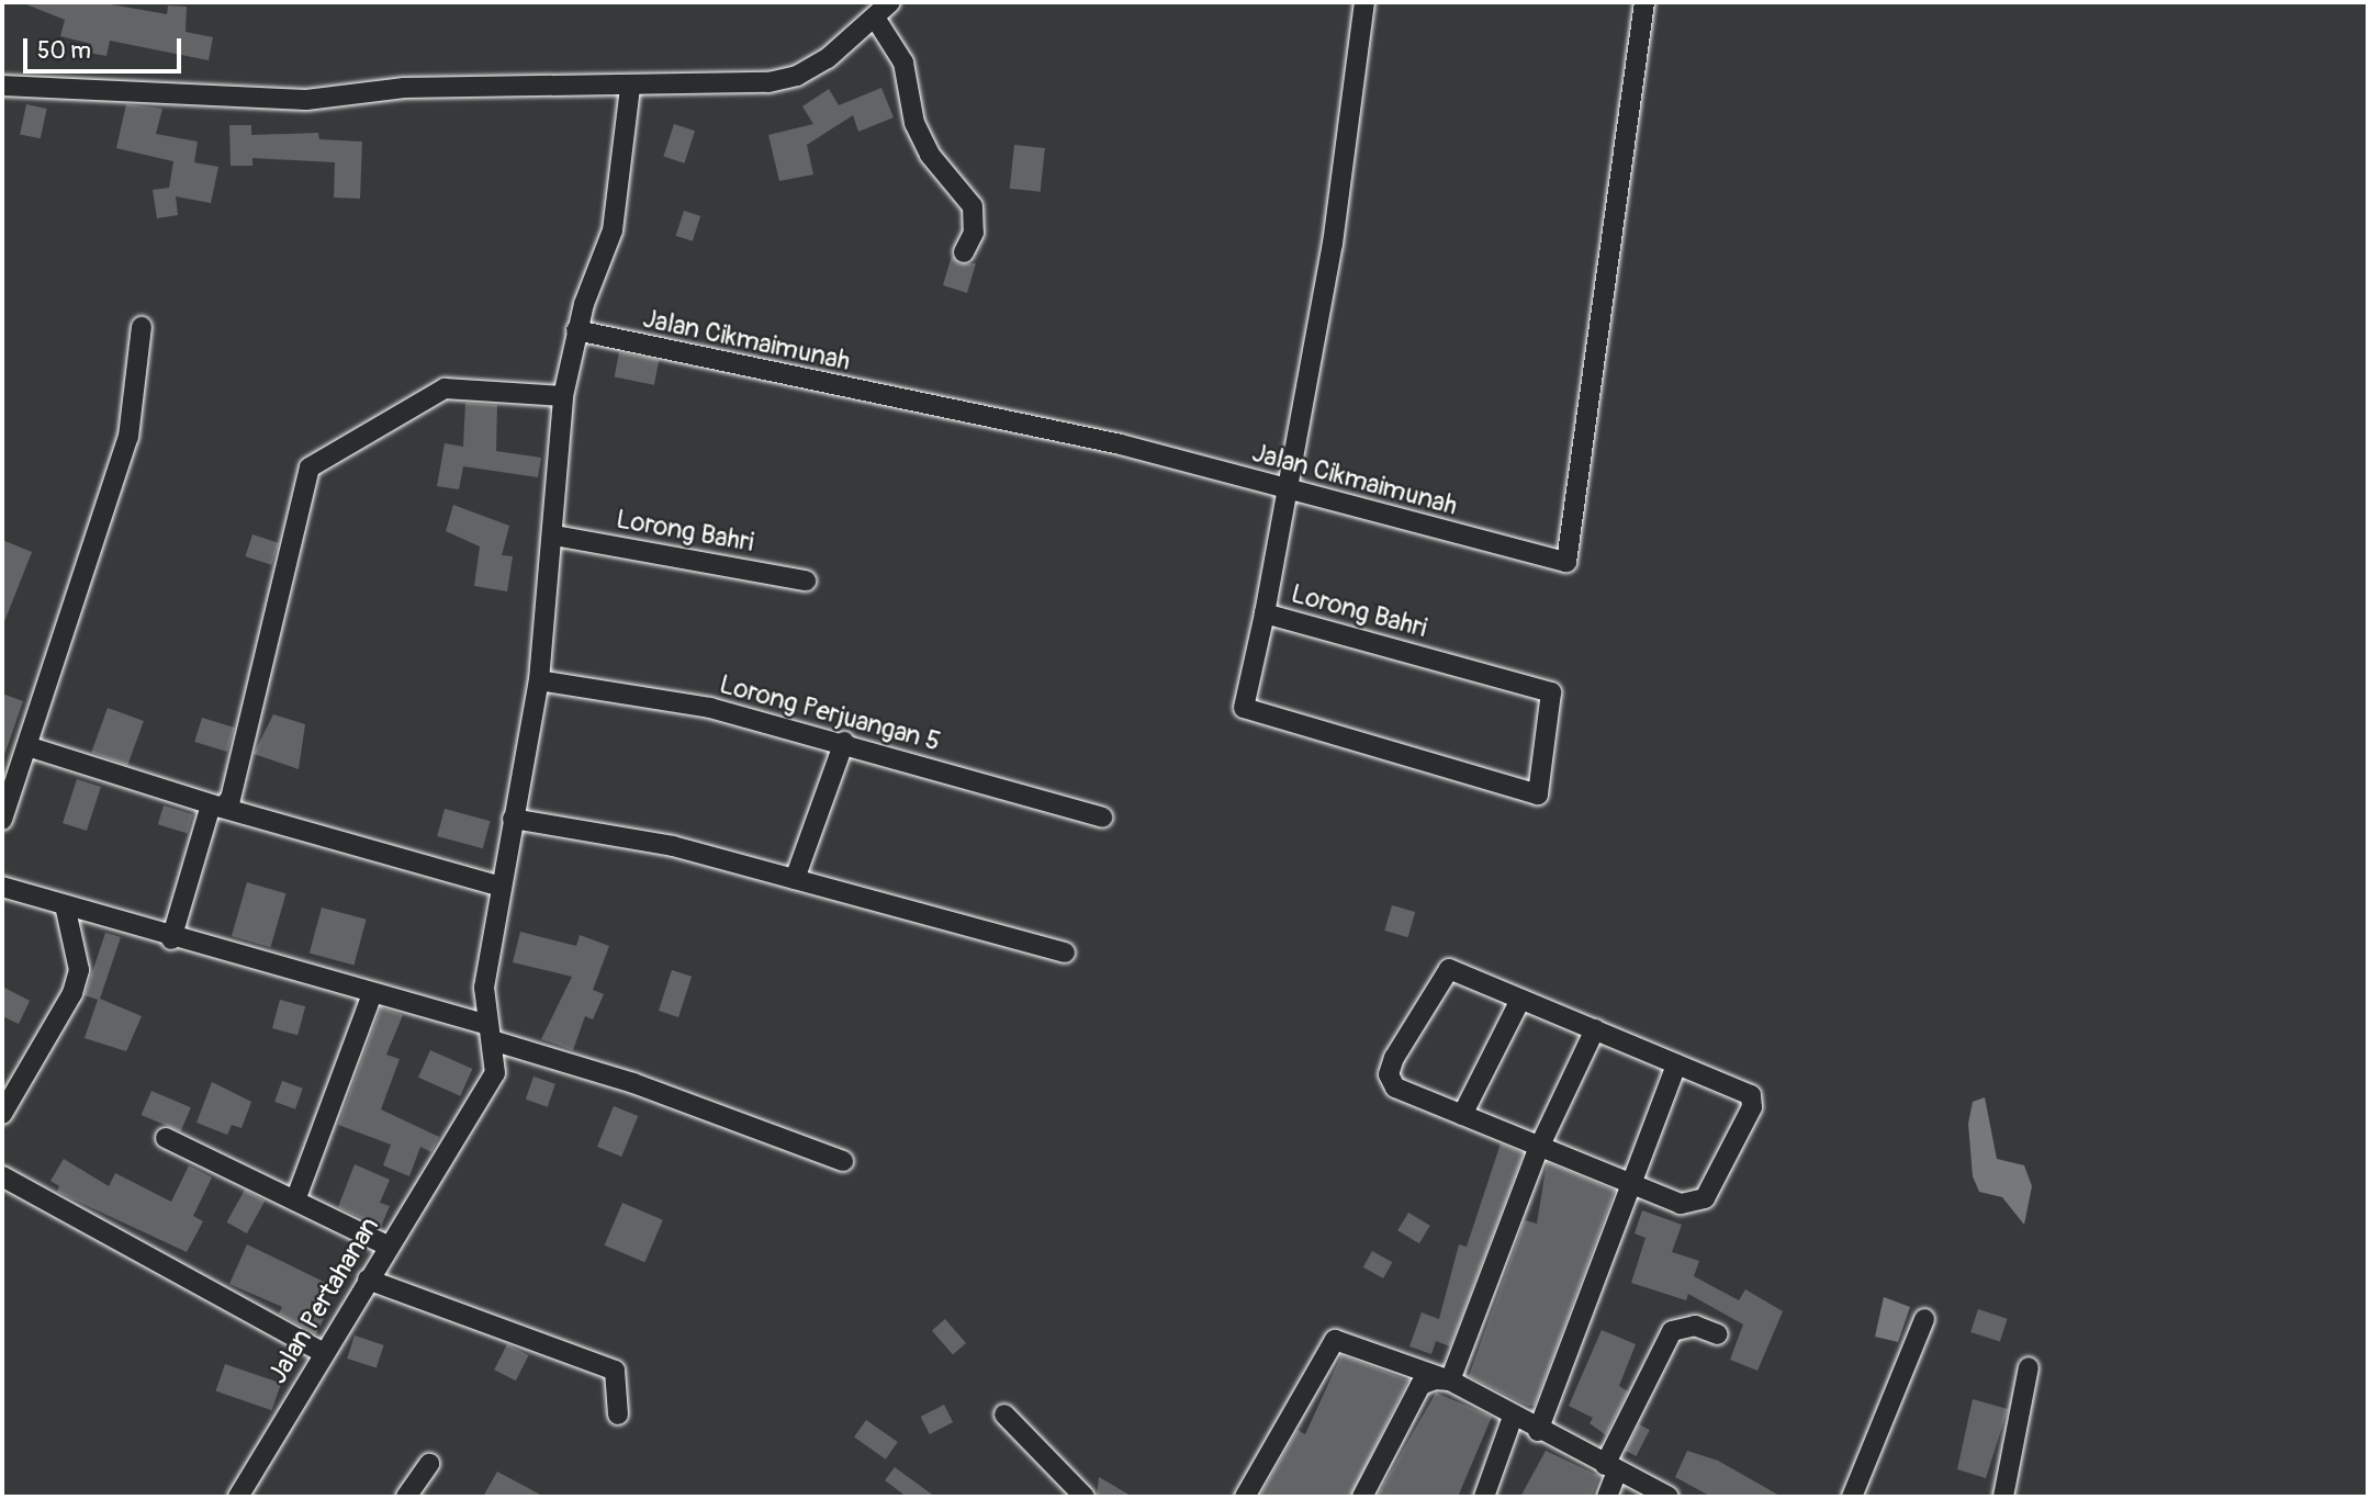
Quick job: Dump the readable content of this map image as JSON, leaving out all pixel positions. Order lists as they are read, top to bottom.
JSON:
{
  "streets": {
    "street": [
      "Jalan Cikmaimunah",
      "Lorong Bahri",
      "Lorong Perjuangan 5",
      "Jalan Pertahanan"
    ]
  },
  "crossings": [
    ["Jalan Cikmaimunah", "Jalan Pertahanan"],
    ["Lorong Bahri", "Jalan Pertahanan"],
    ["Lorong Perjuangan 5", "Jalan Pertahanan"]
  ],
  "scale_bar": "50 m"
}
